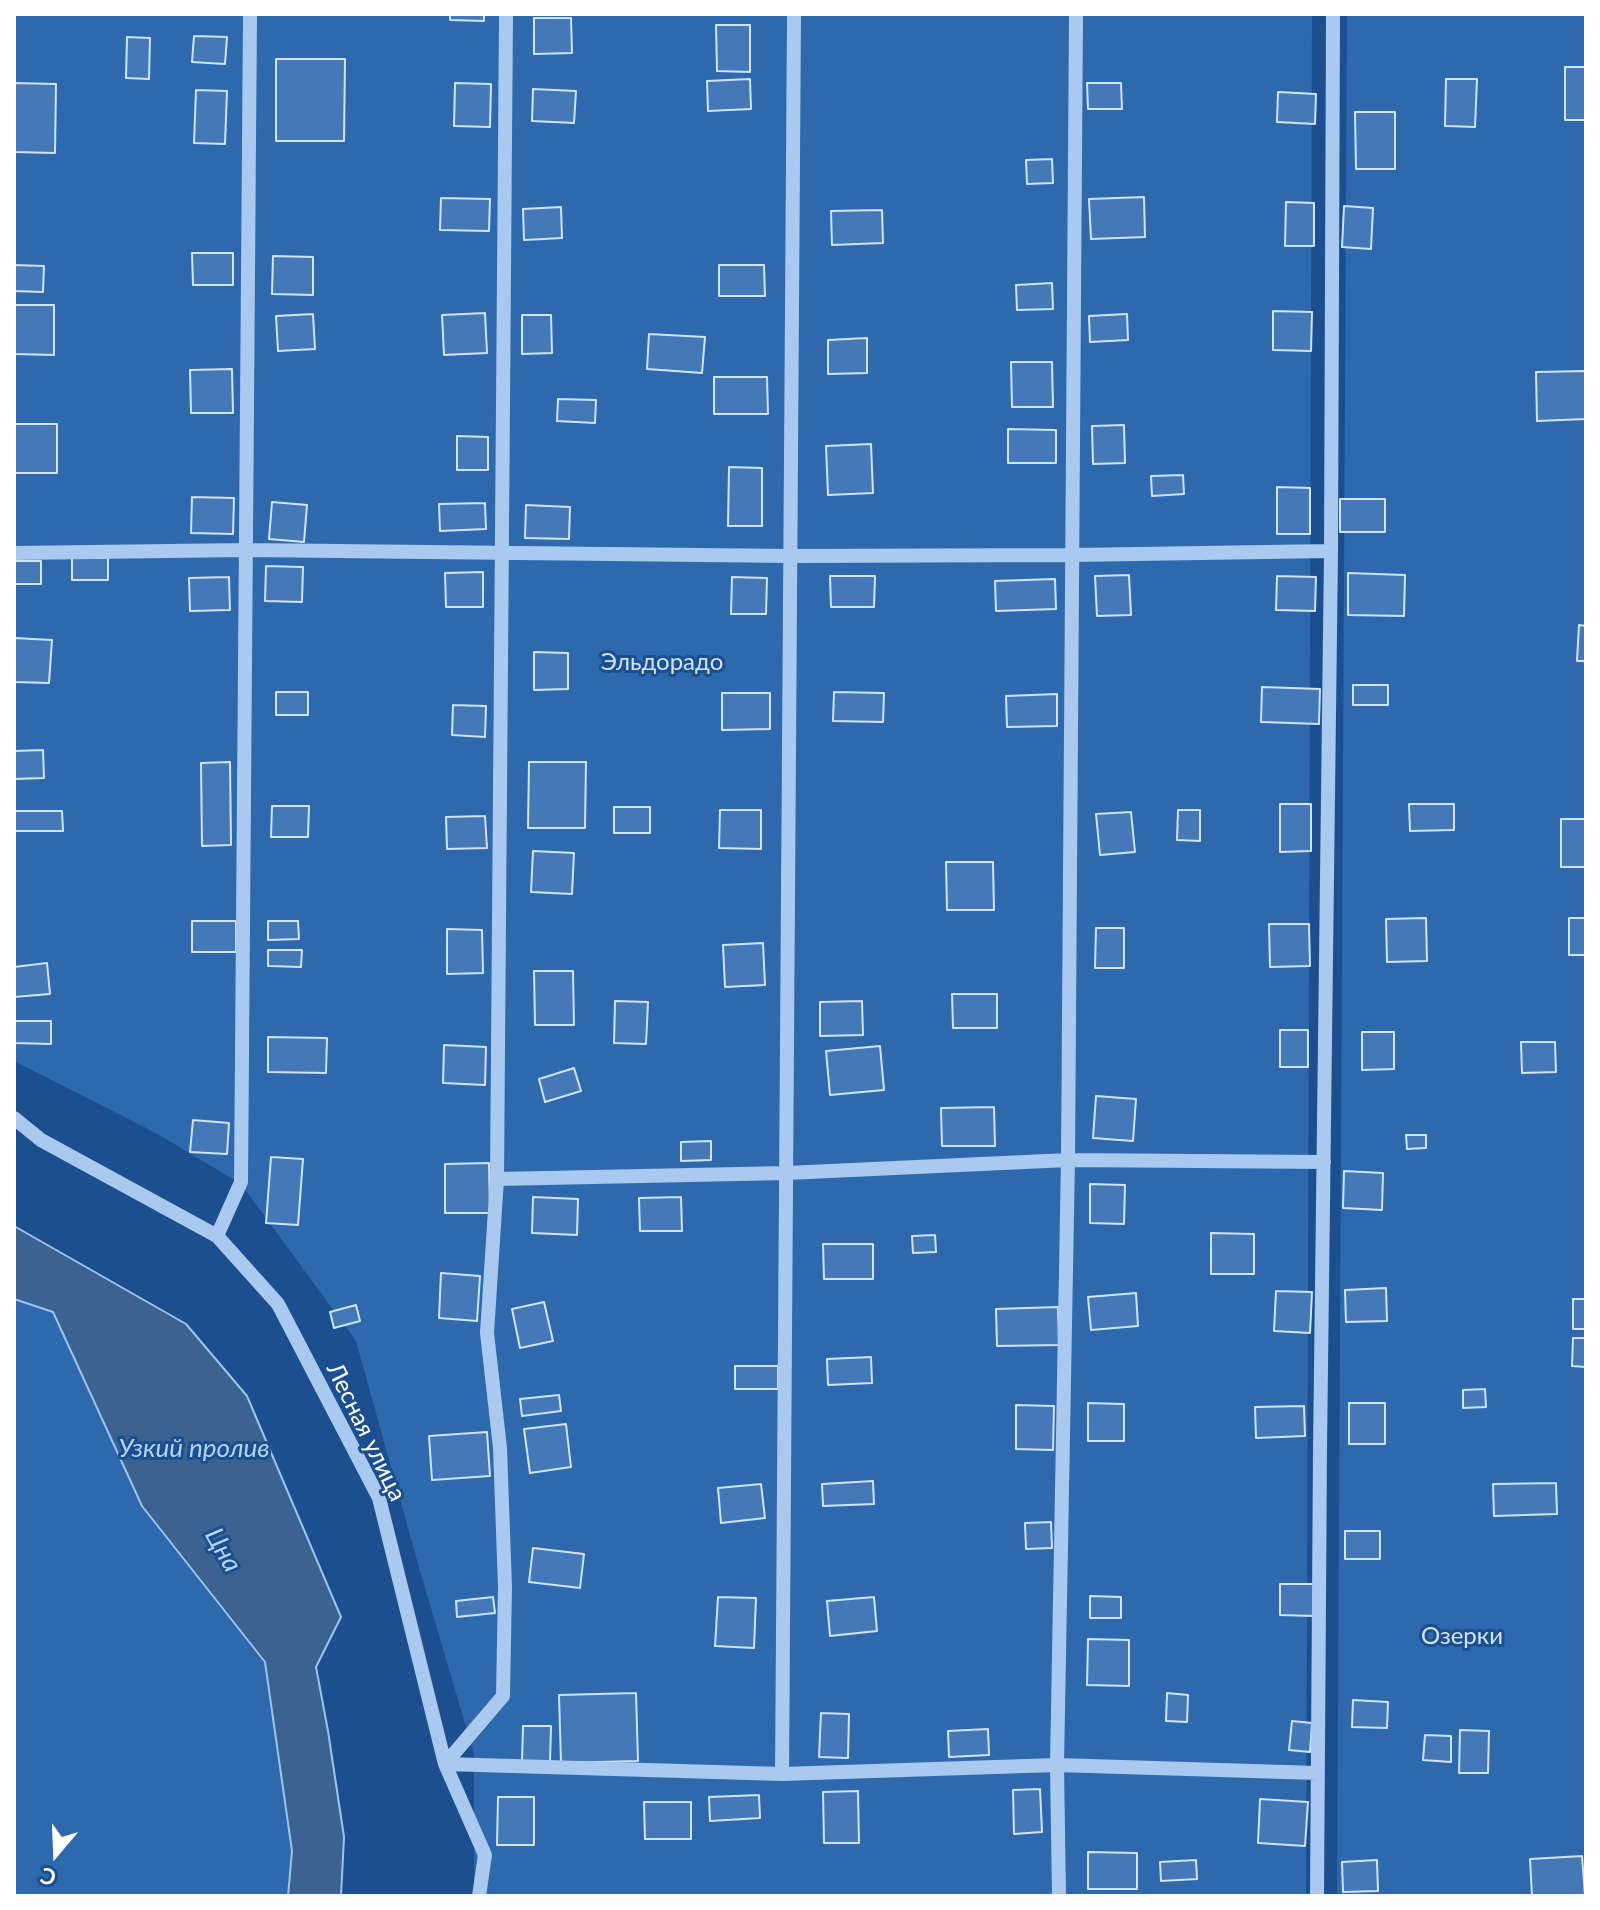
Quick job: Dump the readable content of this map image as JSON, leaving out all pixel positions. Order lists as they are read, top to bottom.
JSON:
{
  "streets": {
    "street": ["Лесная улица"]
  },
  "water": ["Узкий пролив", "Цна"],
  "parks": ["Эльдорадо", "Озерки"],
  "north": "bottom"
}
